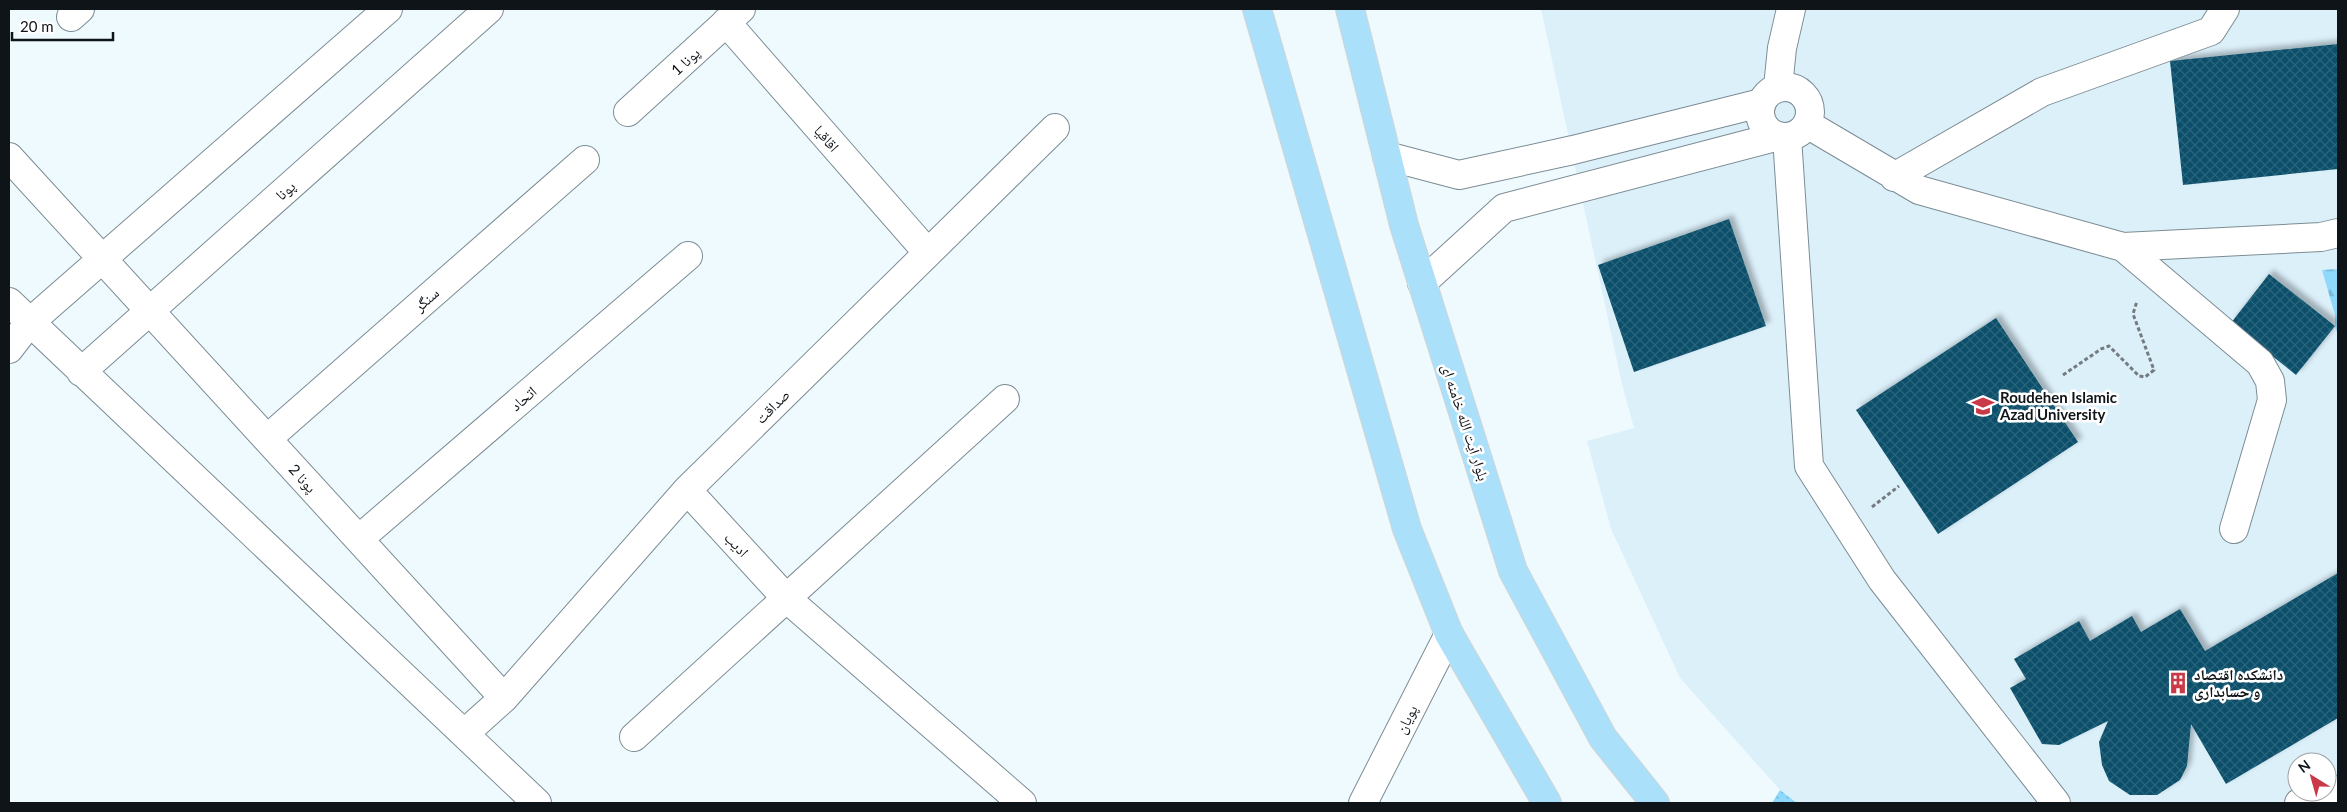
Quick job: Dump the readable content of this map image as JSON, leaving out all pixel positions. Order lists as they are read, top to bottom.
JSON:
{
  "streets": {
    "main road": ["بلوار آیت الله خامنه ای"],
    "street": [
      "پونا 1",
      "اقاقیا",
      "پونا",
      "سنگر",
      "اتحاد",
      "صداقت",
      "پونا 2",
      "ادیب",
      "پویان"
    ]
  },
  "crossings": [
    ["پونا 1", "اقاقیا"],
    ["اقاقیا", "صداقت"],
    ["پونا", "پونا 2"],
    ["سنگر", "پونا 2"],
    ["اتحاد", "پونا 2"],
    ["صداقت", "پونا 2"],
    ["صداقت", "ادیب"]
  ],
  "places": {
    "school or university": ["Roudehen Islamic Azad University"],
    "building": ["دانشکده اقتصاد و حسابداری"]
  },
  "scale_bar": "20 m",
  "north": "top left"
}
